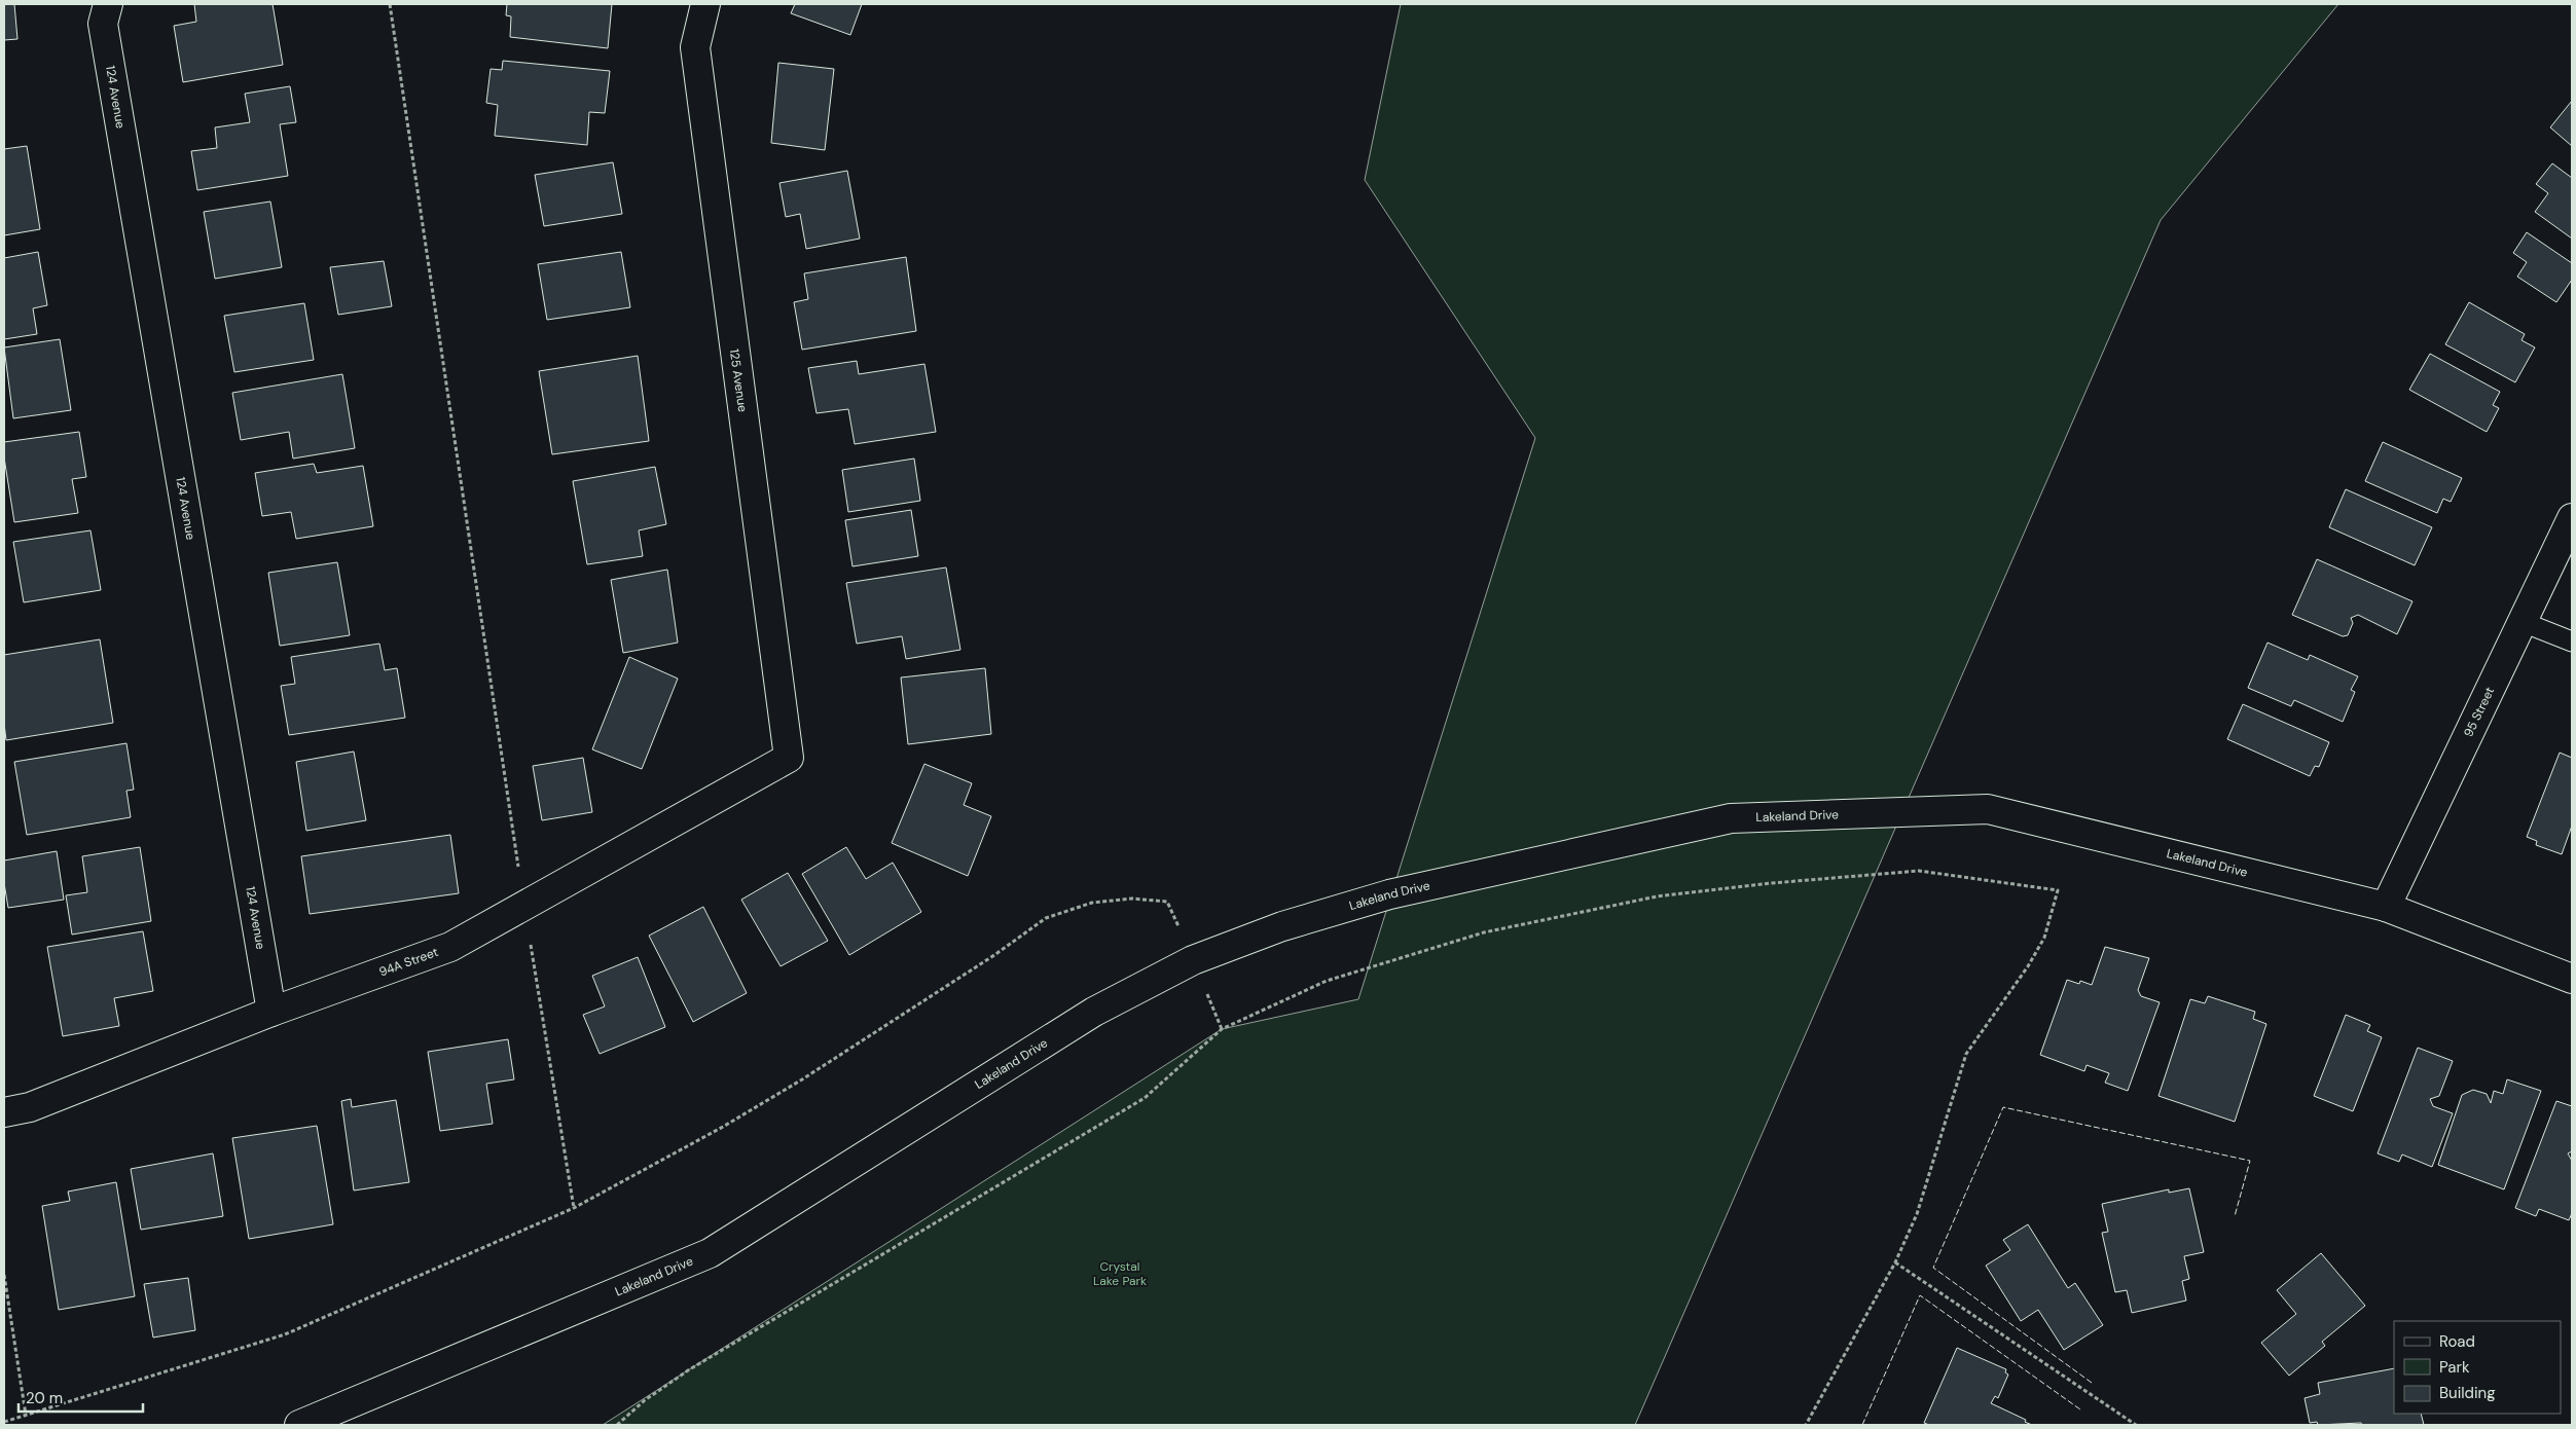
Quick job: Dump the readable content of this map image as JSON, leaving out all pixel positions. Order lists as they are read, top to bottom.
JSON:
{
  "streets": {
    "street": [
      "124 Avenue",
      "125 Avenue",
      "95 Street",
      "Lakeland Drive",
      "94A Street"
    ]
  },
  "crossings": [
    ["124 Avenue", "94A Street"],
    ["125 Avenue", "94A Street"],
    ["95 Street", "Lakeland Drive"]
  ],
  "parks": ["Crystal Lake Park"],
  "legend": ["Road", "Park", "Building"],
  "scale_bar": "20 m"
}
